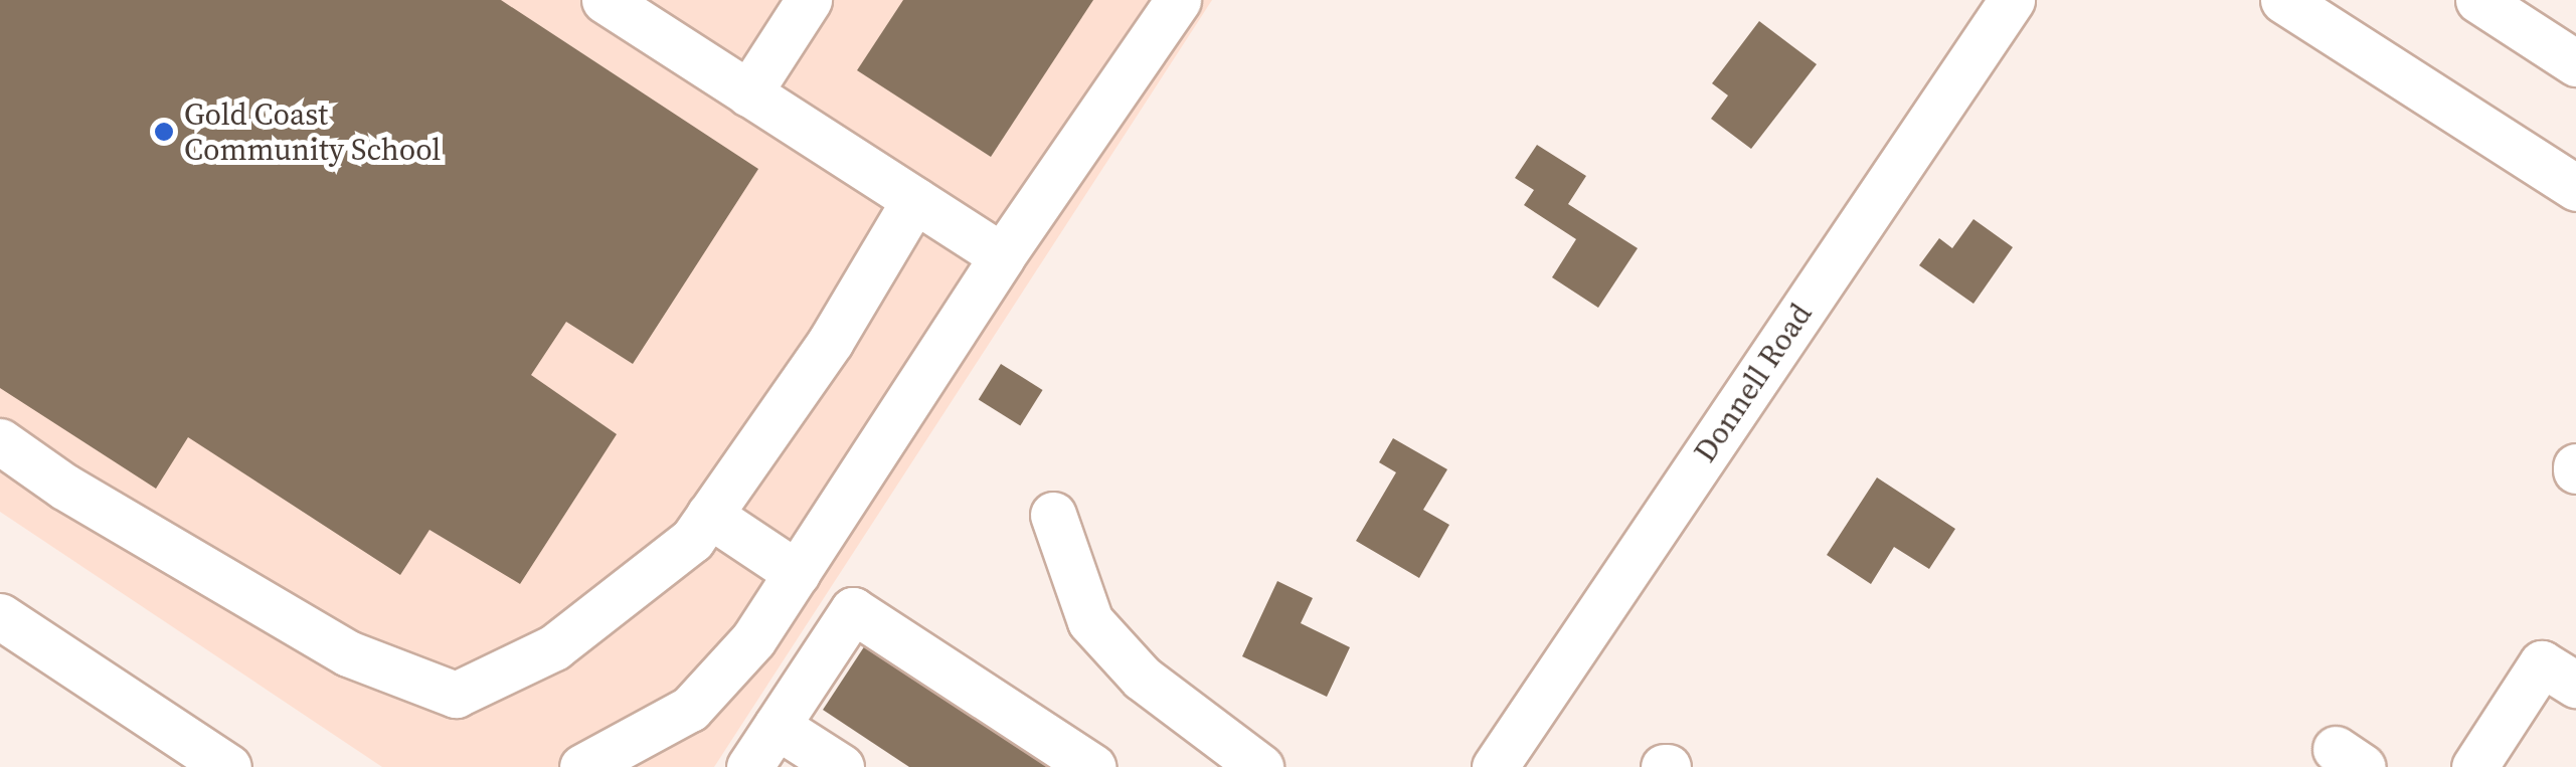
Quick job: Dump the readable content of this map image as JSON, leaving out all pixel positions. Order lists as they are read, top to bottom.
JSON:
{
  "streets": {
    "street": ["Donnell Road"]
  },
  "places": ["Gold Coast Community School"]
}
